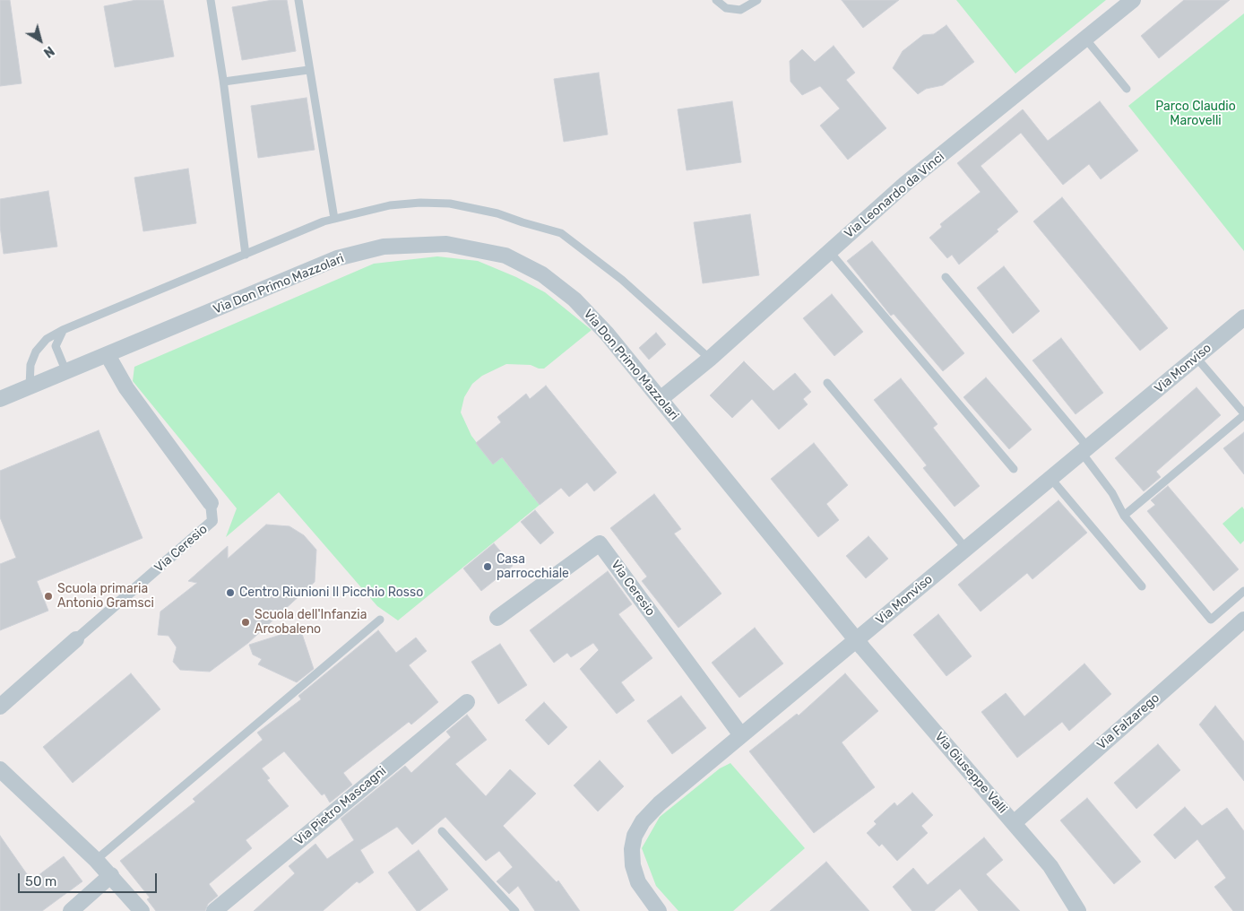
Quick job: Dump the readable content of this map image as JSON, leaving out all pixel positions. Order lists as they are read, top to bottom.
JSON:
{
  "streets": {
    "street": [
      "Via Leonardo da Vinci",
      "Via Don Primo Mazzolari",
      "Via Monviso",
      "Via Ceresio",
      "Via Falzarego",
      "Via Giuseppe Valli",
      "Via Pietro Mascagni"
    ]
  },
  "crossings": [
    ["Via Leonardo da Vinci", "Via Don Primo Mazzolari"],
    ["Via Don Primo Mazzolari", "Via Monviso"],
    ["Via Don Primo Mazzolari", "Via Ceresio"],
    ["Via Don Primo Mazzolari", "Via Giuseppe Valli"],
    ["Via Monviso", "Via Ceresio"],
    ["Via Monviso", "Via Giuseppe Valli"],
    ["Via Falzarego", "Via Giuseppe Valli"]
  ],
  "parks": ["Parco Claudio Marovelli"],
  "places": [
    "Casa parrocchiale",
    "Centro Riunioni Il Picchio Rosso",
    "Scuola primaria Antonio Gramsci",
    "Scuola dell'Infanzia Arcobaleno"
  ],
  "scale_bar": "50 m",
  "north": "bottom right"
}
